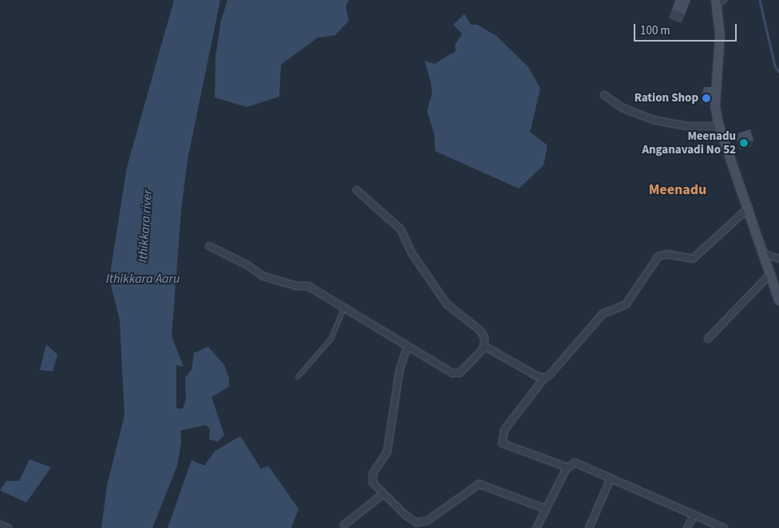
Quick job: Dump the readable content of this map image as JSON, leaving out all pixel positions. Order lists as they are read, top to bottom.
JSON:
{
  "districts": ["Meenadu"],
  "water": ["Ithikkara river", "Ithikkara Aaru"],
  "places": ["Ration Shop", "Meenadu Anganavadi No 52"],
  "scale_bar": "100 m"
}
